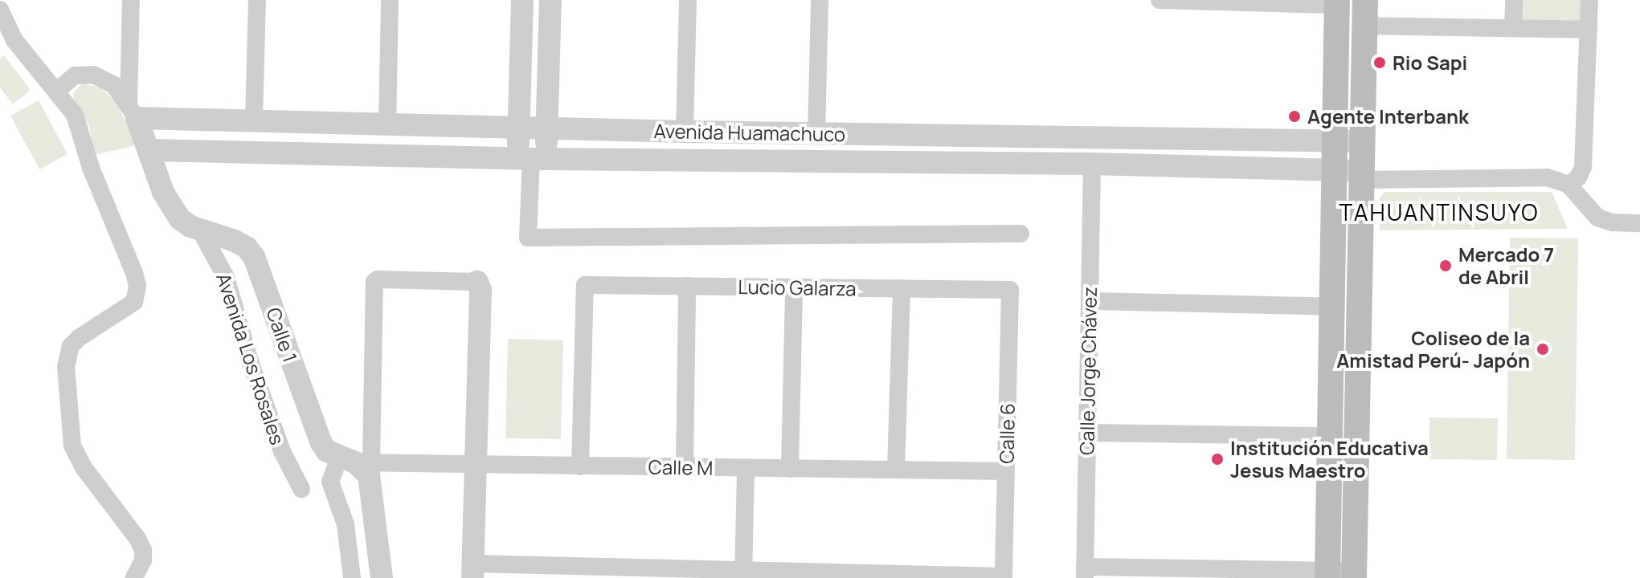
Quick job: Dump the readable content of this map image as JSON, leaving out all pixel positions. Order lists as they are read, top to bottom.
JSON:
{
  "streets": {
    "street": [
      "Avenida Huamachuco",
      "Lucio Galarza",
      "Calle 1",
      "Avenida Los Rosales",
      "Calle Jorge Chávez",
      "Calle 6",
      "Calle M"
    ]
  },
  "crossings": [
    ["Avenida Huamachuco", "Calle 1"],
    ["Avenida Huamachuco", "Calle Jorge Chávez"],
    ["Lucio Galarza", "Calle 6"],
    ["Lucio Galarza", "Calle M"],
    ["Calle 1", "Avenida Los Rosales"],
    ["Calle 1", "Calle M"],
    ["Calle 6", "Calle M"]
  ],
  "districts": ["TAHUANTINSUYO"],
  "places": [
    "Rio Sapi",
    "Agente Interbank",
    "Mercado 7 de Abril",
    "Coliseo de la Amistad Perú- Japón",
    "Institución Educativa Jesus Maestro"
  ]
}
